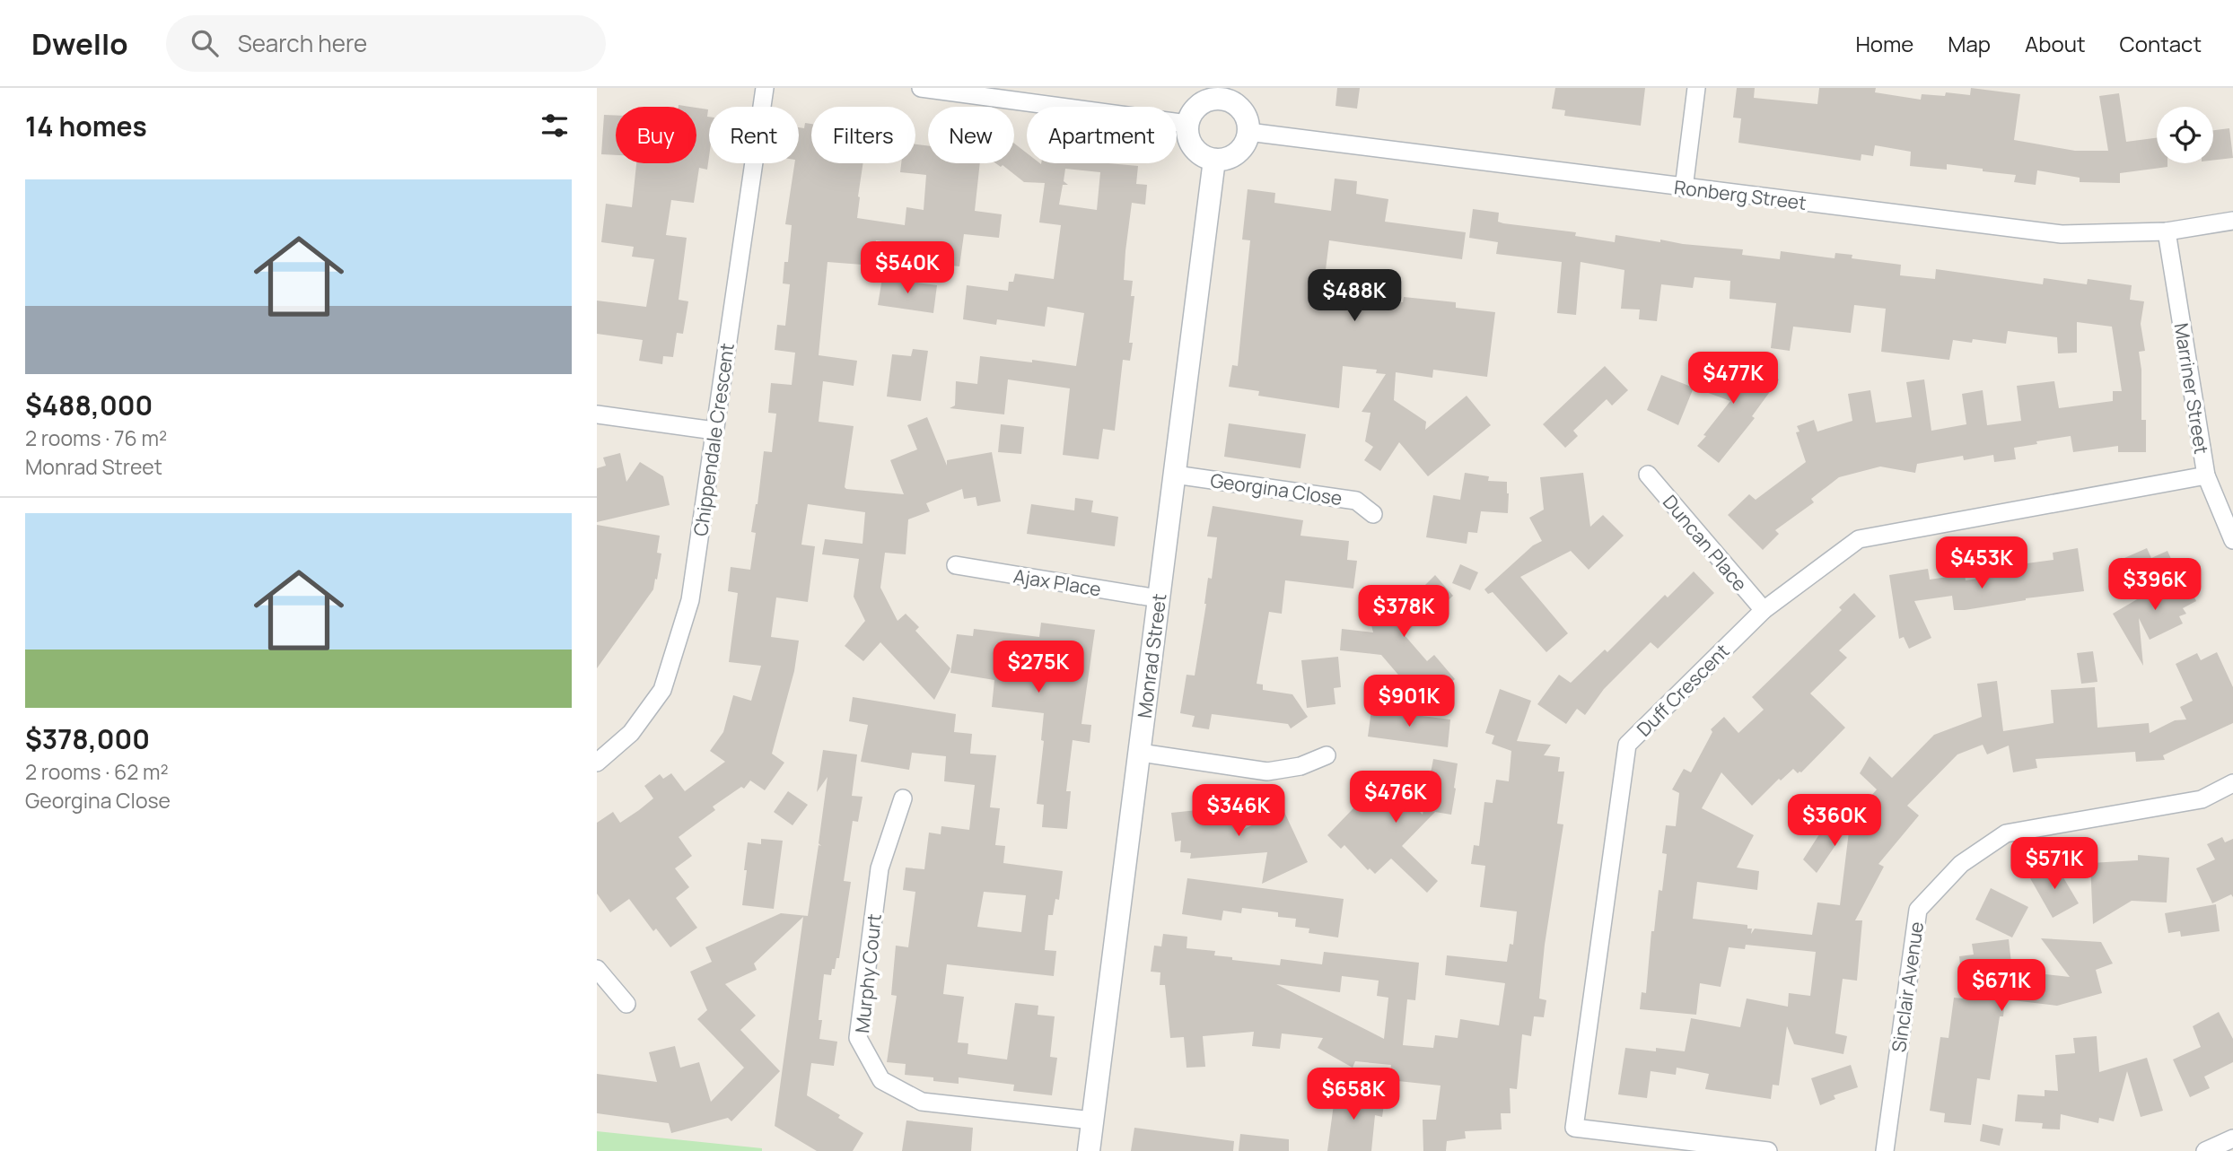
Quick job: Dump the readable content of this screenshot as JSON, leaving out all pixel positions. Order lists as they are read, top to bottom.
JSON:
{
  "streets": {
    "street": [
      "Ronberg Street",
      "Marriner Street",
      "Chippendale Crescent",
      "Georgina Close",
      "Duncan Place",
      "Ajax Place",
      "Monrad Street",
      "Duff Crescent",
      "Murphy Court",
      "Sinclair Avenue"
    ]
  },
  "crossings": [
    ["Ronberg Street", "Marriner Street"],
    ["Ronberg Street", "Monrad Street"],
    ["Marriner Street", "Duff Crescent"],
    ["Georgina Close", "Monrad Street"],
    ["Duncan Place", "Duff Crescent"],
    ["Ajax Place", "Monrad Street"],
    ["Monrad Street", "Murphy Court"]
  ],
  "page": {
    "header": "Dwello",
    "search": "Search here",
    "nav": [
      "Home",
      "Map",
      "About",
      "Contact"
    ],
    "heading": "14 homes",
    "chip": [
      "Buy",
      "Rent",
      "Filters",
      "New",
      "Apartment"
    ],
    "list": [
      {
        "name": "$488,000",
        "note": "2 rooms · 76 m² · Monrad Street"
      },
      {
        "name": "$378,000",
        "note": "2 rooms · 62 m² · Georgina Close"
      }
    ],
    "price": [
      "$540K",
      "$488K",
      "$477K",
      "$453K",
      "$396K",
      "$378K",
      "$275K",
      "$901K",
      "$476K",
      "$346K",
      "$360K",
      "$571K",
      "$671K",
      "$658K"
    ]
  }
}
